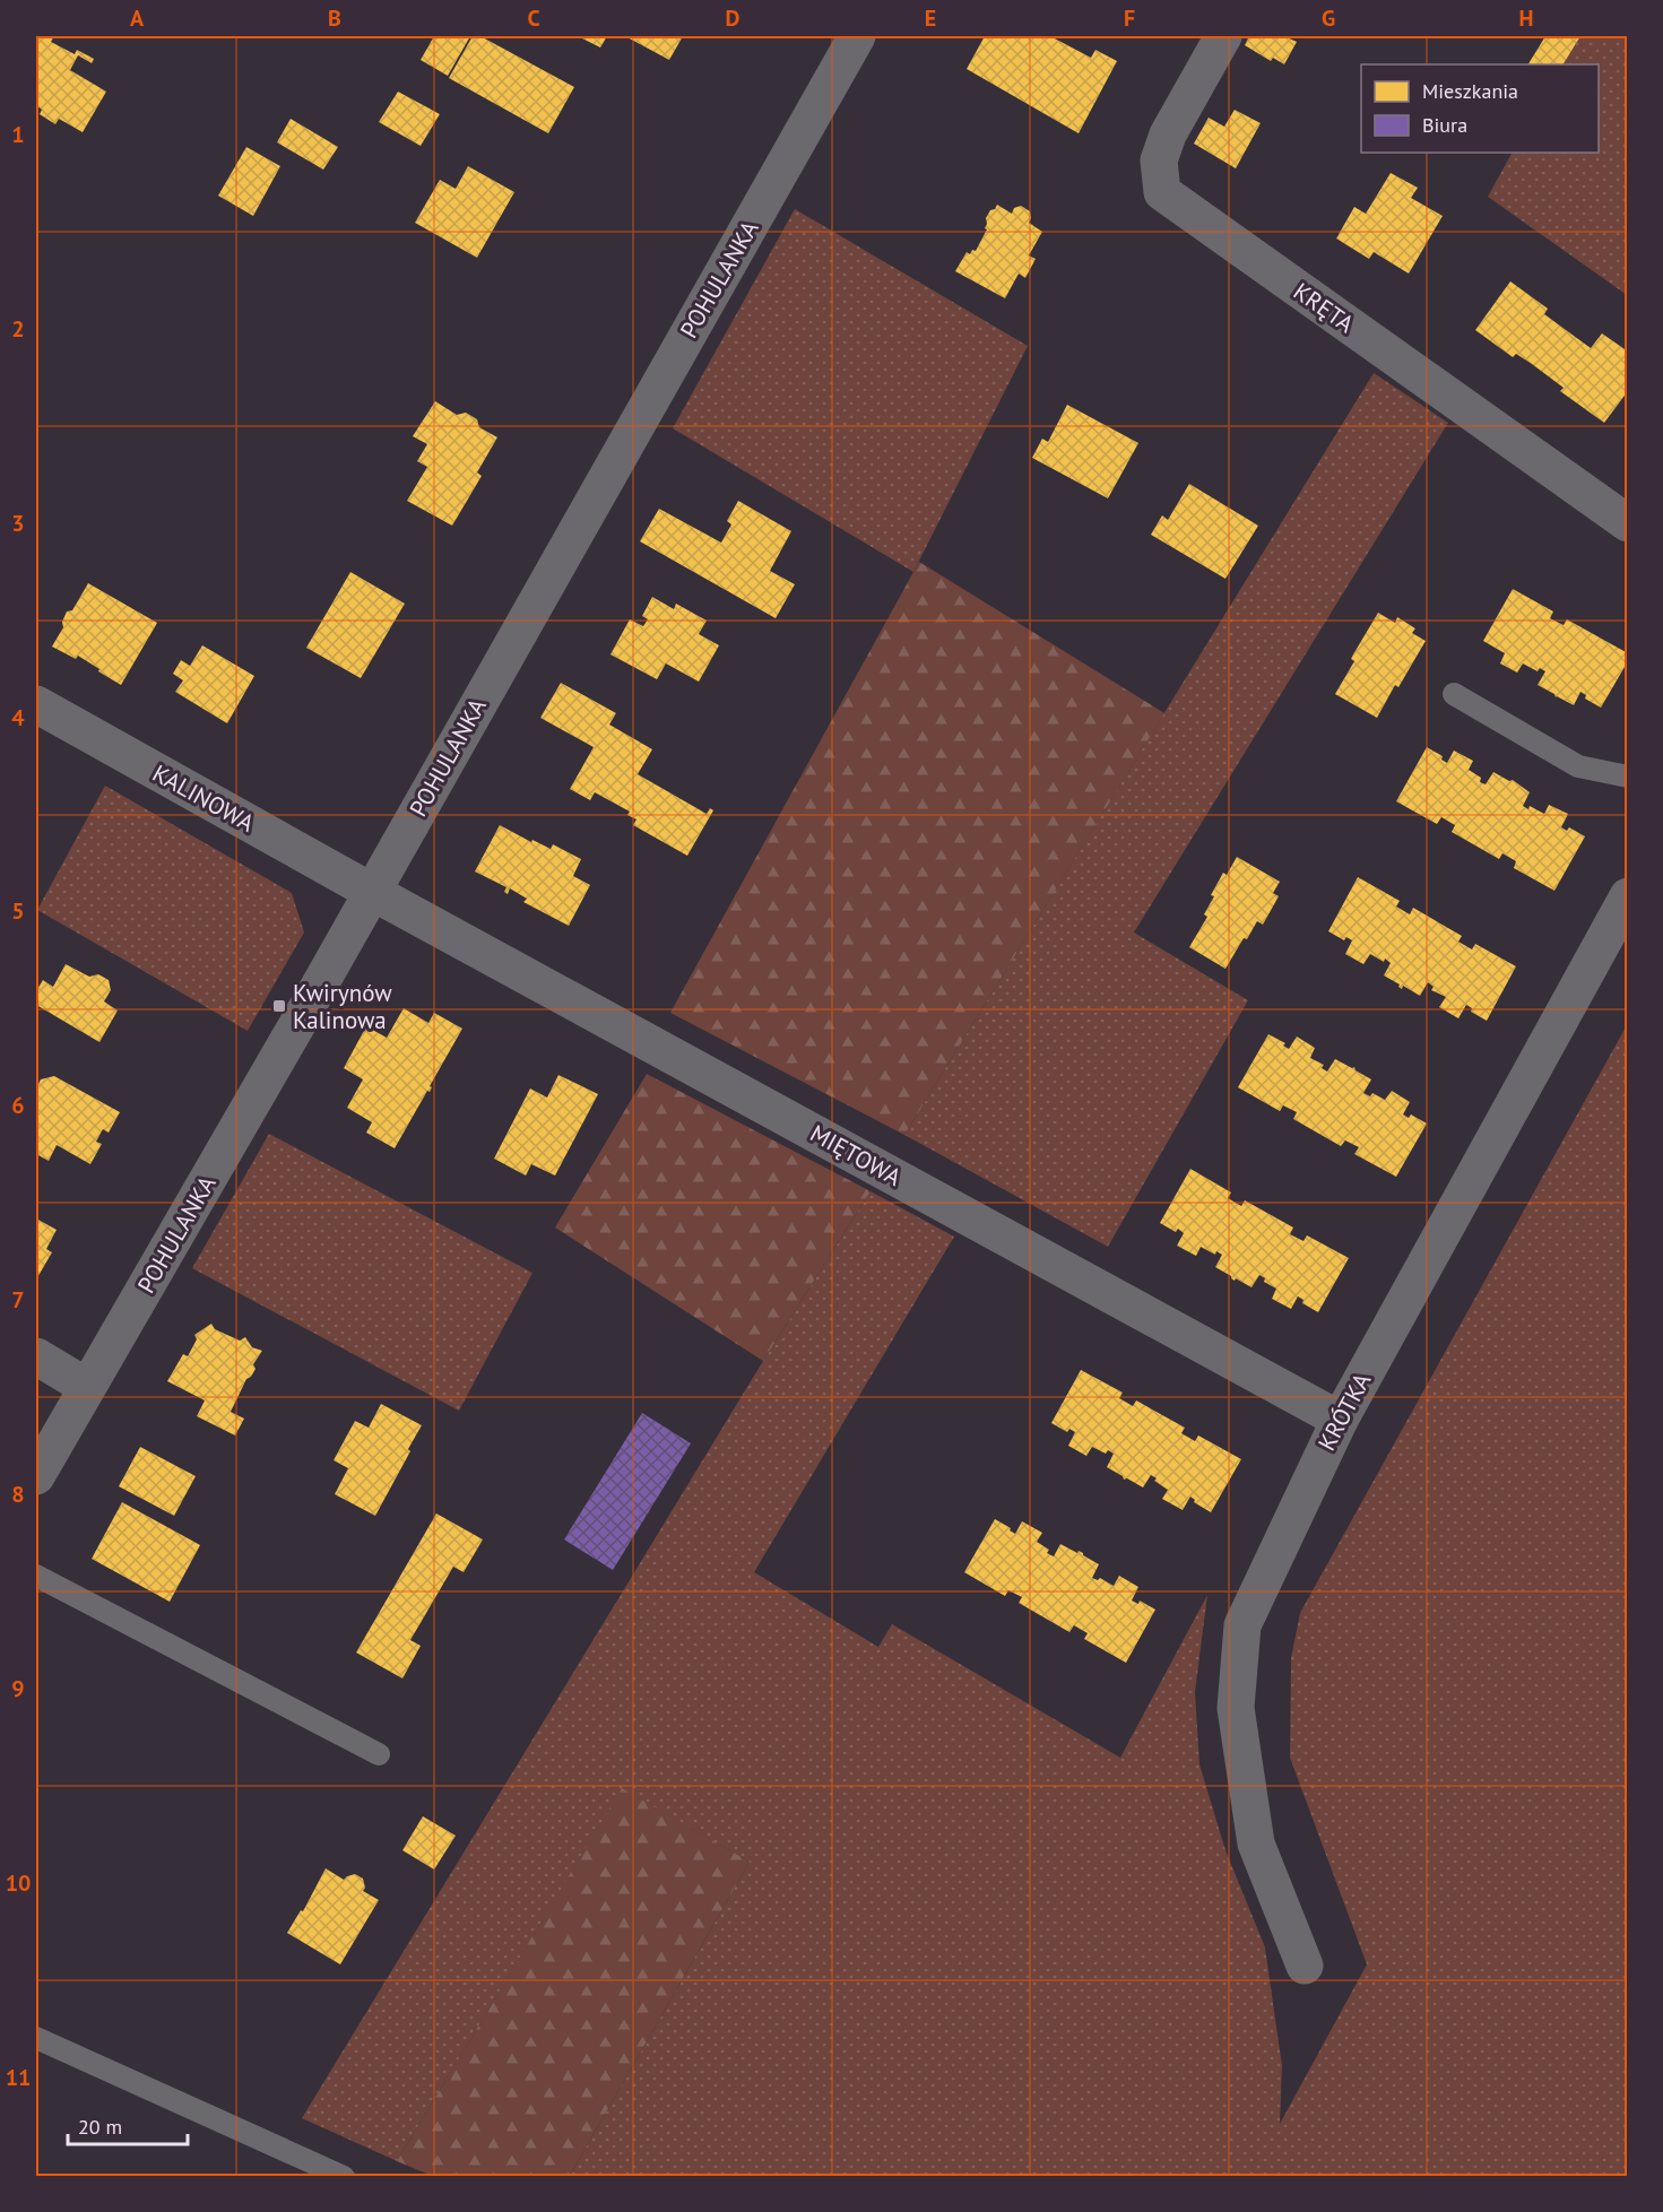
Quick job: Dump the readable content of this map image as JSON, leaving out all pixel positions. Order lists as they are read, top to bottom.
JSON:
{
  "streets": {
    "street": [
      "POHULANKA",
      "KRĘTA",
      "KALINOWA",
      "MIĘTOWA",
      "KRÓTKA"
    ]
  },
  "crossings": [
    ["POHULANKA", "KALINOWA"],
    ["POHULANKA", "MIĘTOWA"],
    ["KALINOWA", "MIĘTOWA"],
    ["MIĘTOWA", "KRÓTKA"]
  ],
  "places": {
    "transit": ["Kwirynów Kalinowa"]
  },
  "legend": ["Mieszkania", "Biura"],
  "scale_bar": "20 m",
  "grid": {
    "columns": [
      "A",
      "B",
      "C",
      "D",
      "E",
      "F",
      "G",
      "H"
    ],
    "rows": [
      "1",
      "2",
      "3",
      "4",
      "5",
      "6",
      "7",
      "8",
      "9",
      "10",
      "11"
    ]
  }
}
